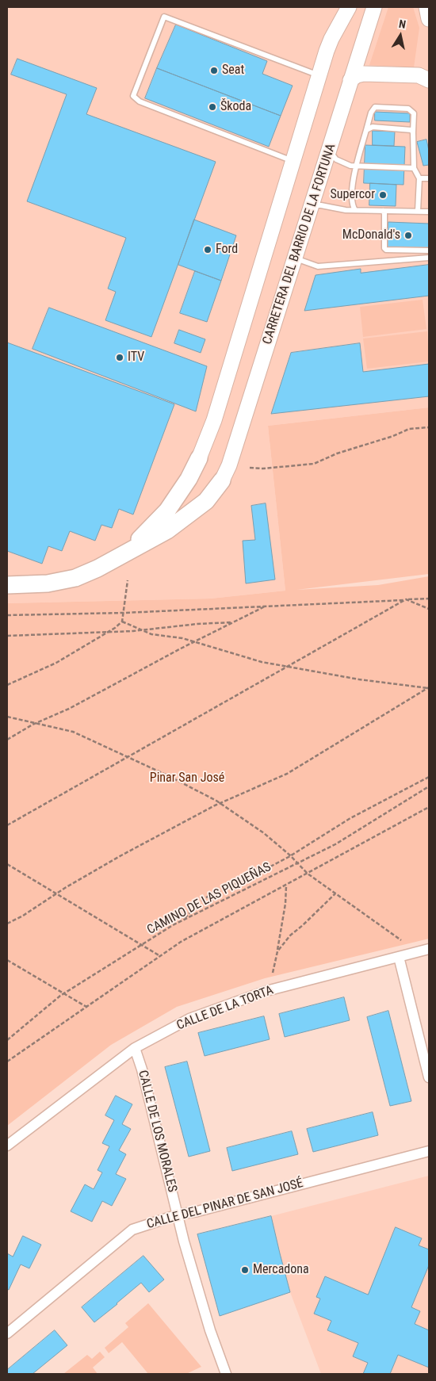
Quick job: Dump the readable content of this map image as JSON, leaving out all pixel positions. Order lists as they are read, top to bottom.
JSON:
{
  "streets": {
    "main road": ["CARRETERA DEL BARRIO DE LA FORTUNA"],
    "street": ["CALLE DE LA TORTA", "CALLE DE LOS MORALES", "CALLE DEL PINAR DE SAN JOSÉ"],
    "path": ["CAMINO DE LAS PIQUEÑAS"]
  },
  "crossings": [
    ["CALLE DE LA TORTA", "CALLE DE LOS MORALES"],
    ["CALLE DE LOS MORALES", "CALLE DEL PINAR DE SAN JOSÉ"]
  ],
  "parks": ["Pinar San José"],
  "places": [
    "Seat",
    "Škoda",
    "Supercor",
    "McDonald's",
    "Ford",
    "ITV",
    "Mercadona"
  ],
  "north": "top"
}
